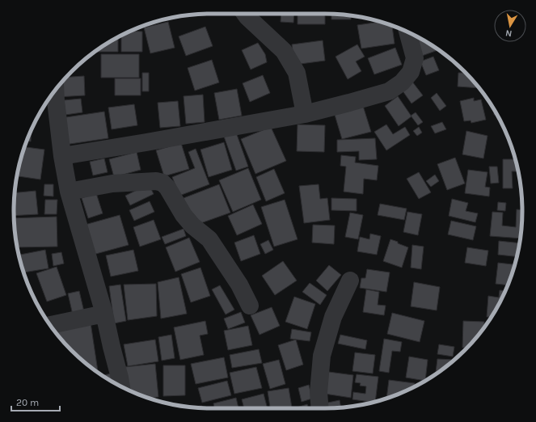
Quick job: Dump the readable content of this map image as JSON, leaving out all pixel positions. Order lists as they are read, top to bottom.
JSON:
{
  "scale_bar": "20 m",
  "north": "bottom"
}
